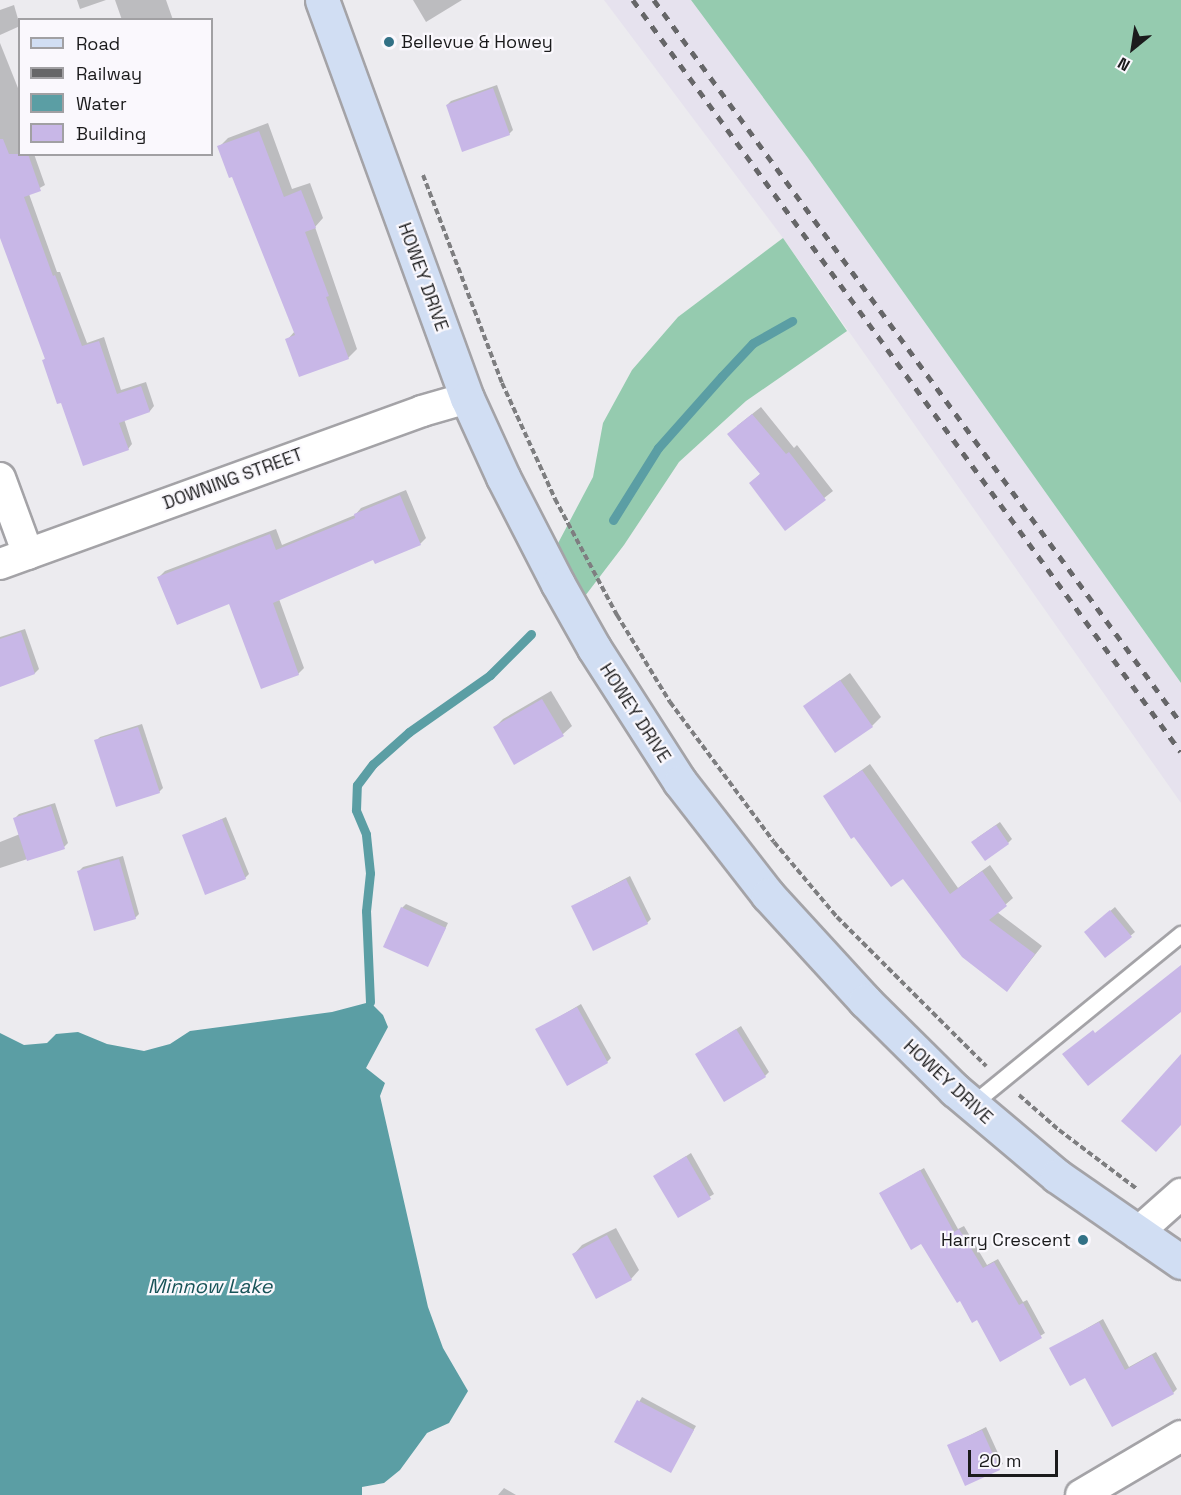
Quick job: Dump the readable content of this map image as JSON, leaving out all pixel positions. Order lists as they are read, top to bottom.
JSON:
{
  "streets": {
    "main road": ["HOWEY DRIVE"],
    "street": ["DOWNING STREET"]
  },
  "crossings": [
    ["HOWEY DRIVE", "DOWNING STREET"]
  ],
  "water": ["Minnow Lake"],
  "places": ["Bellevue & Howey", "Harry Crescent"],
  "legend": [
    "Road",
    "Railway",
    "Water",
    "Building"
  ],
  "scale_bar": "20 m",
  "north": "bottom left"
}
